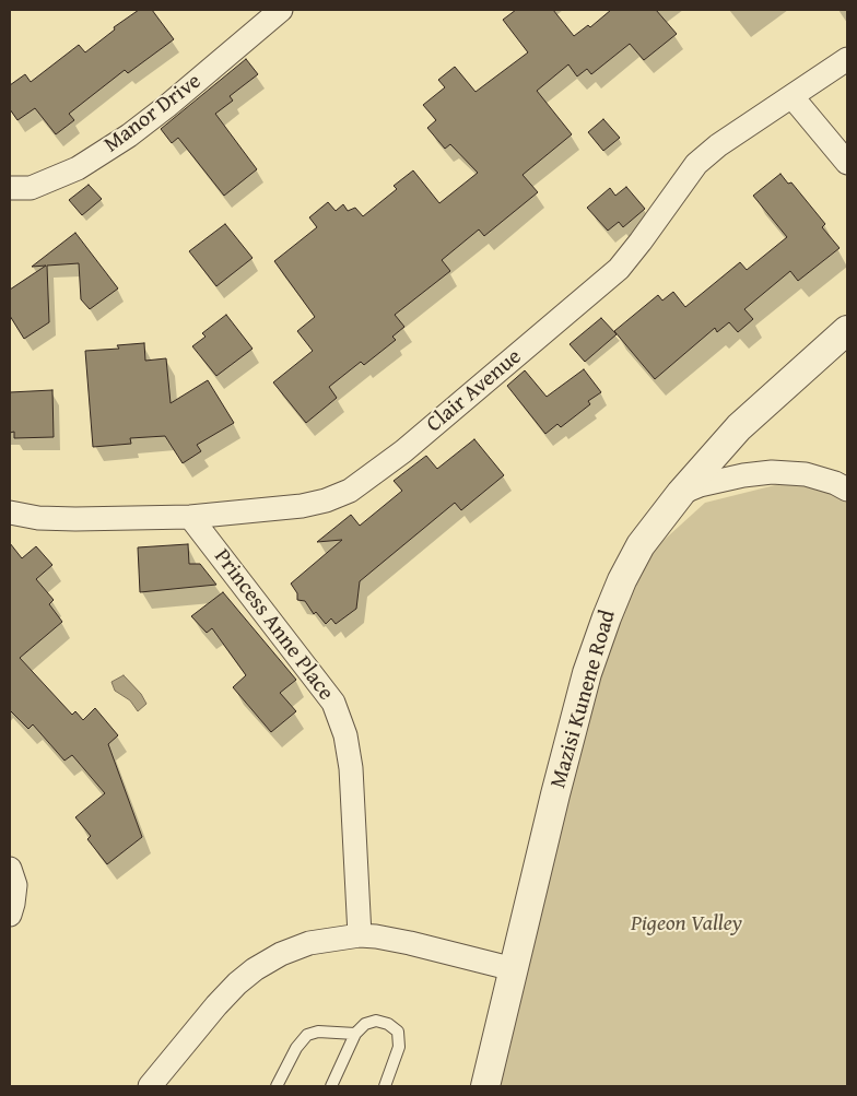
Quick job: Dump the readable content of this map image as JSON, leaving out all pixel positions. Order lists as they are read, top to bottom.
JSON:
{
  "streets": {
    "street": [
      "Manor Drive",
      "Clair Avenue",
      "Princess Anne Place",
      "Mazisi Kunene Road"
    ]
  },
  "crossings": [
    ["Clair Avenue", "Princess Anne Place"]
  ],
  "parks": ["Pigeon Valley"]
}
